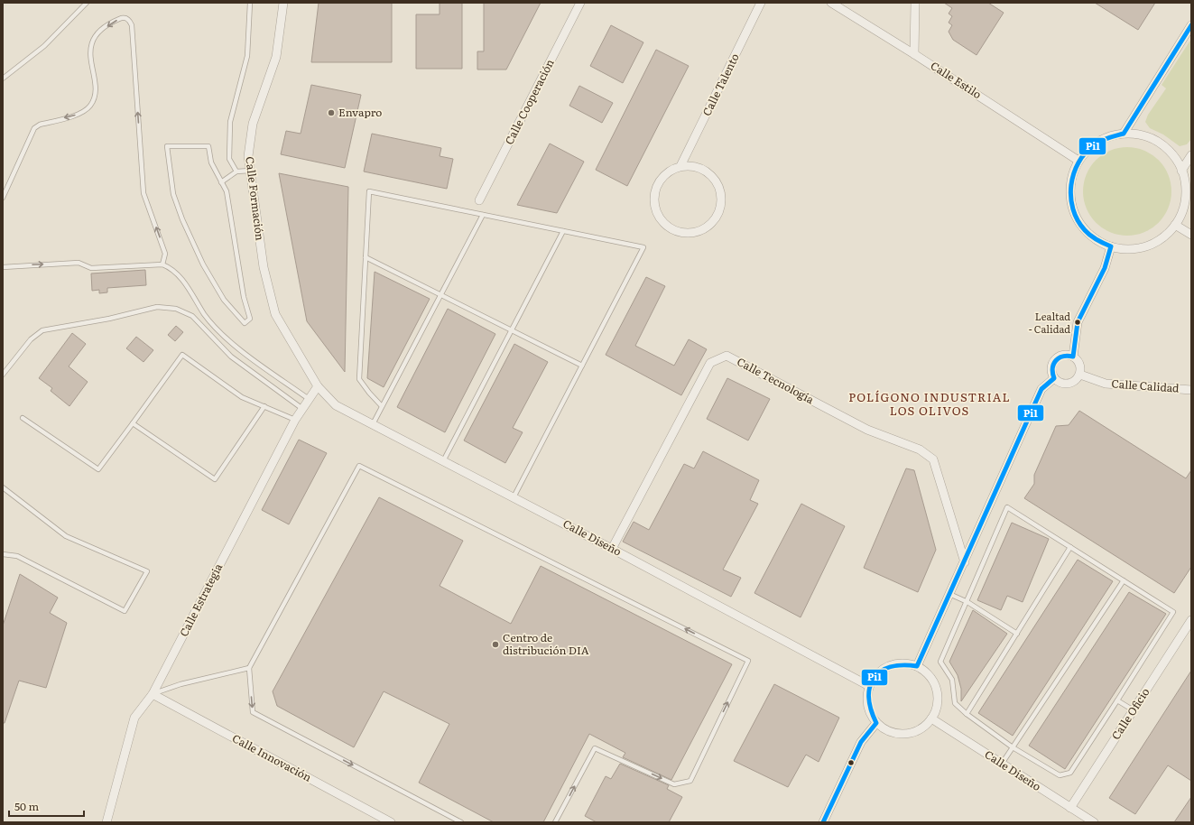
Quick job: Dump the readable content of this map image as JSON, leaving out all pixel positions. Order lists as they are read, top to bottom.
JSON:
{
  "streets": {
    "street": [
      "Calle Estilo",
      "Calle Talento",
      "Calle Cooperación",
      "Calle Formación",
      "Calle Tecnología",
      "Calle Calidad",
      "Calle Diseño",
      "Calle Estrategia",
      "Calle Oficio",
      "Calle Innovación"
    ]
  },
  "crossings": [
    ["Calle Formación", "Calle Diseño"],
    ["Calle Formación", "Calle Estrategia"],
    ["Calle Tecnología", "Calle Diseño"],
    ["Calle Diseño", "Calle Estrategia"],
    ["Calle Diseño", "Calle Oficio"],
    ["Calle Estrategia", "Calle Innovación"]
  ],
  "districts": ["POLÍGONO INDUSTRIAL LOS OLIVOS"],
  "places": ["Envapro", "Lealtad - Calidad", "Centro de distribución DIA"],
  "lines": ["transit line Pi1"],
  "scale_bar": "50 m"
}
